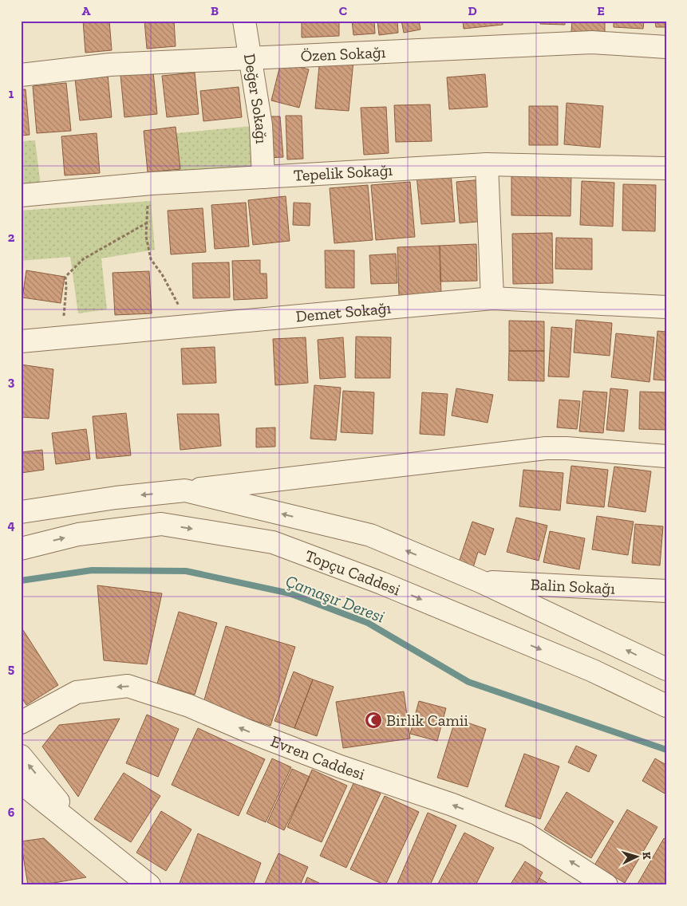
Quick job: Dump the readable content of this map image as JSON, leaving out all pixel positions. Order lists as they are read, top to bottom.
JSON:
{
  "streets": {
    "street": [
      "Özen Sokağı",
      "Değer Sokağı",
      "Tepelik Sokağı",
      "Demet Sokağı",
      "Topçu Caddesi",
      "Balin Sokağı",
      "Evren Caddesi"
    ]
  },
  "crossings": [
    ["Özen Sokağı", "Değer Sokağı"],
    ["Değer Sokağı", "Tepelik Sokağı"]
  ],
  "water": ["Çamaşır Deresi"],
  "places": {
    "mosque": ["Birlik Camii"]
  },
  "north": "right",
  "grid": {
    "columns": [
      "A",
      "B",
      "C",
      "D",
      "E"
    ],
    "rows": [
      "1",
      "2",
      "3",
      "4",
      "5",
      "6"
    ]
  }
}
